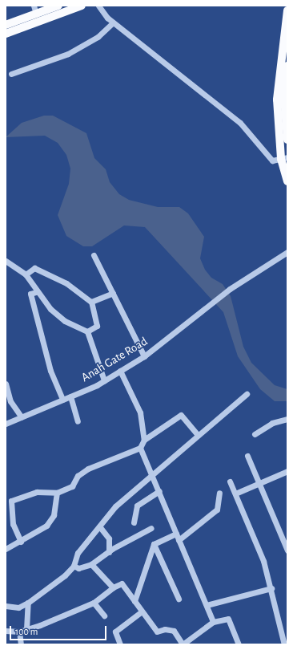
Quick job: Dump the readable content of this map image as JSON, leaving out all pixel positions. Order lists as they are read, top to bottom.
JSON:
{
  "streets": {
    "street": ["Anah Gate Road"]
  },
  "scale_bar": "100 m"
}
